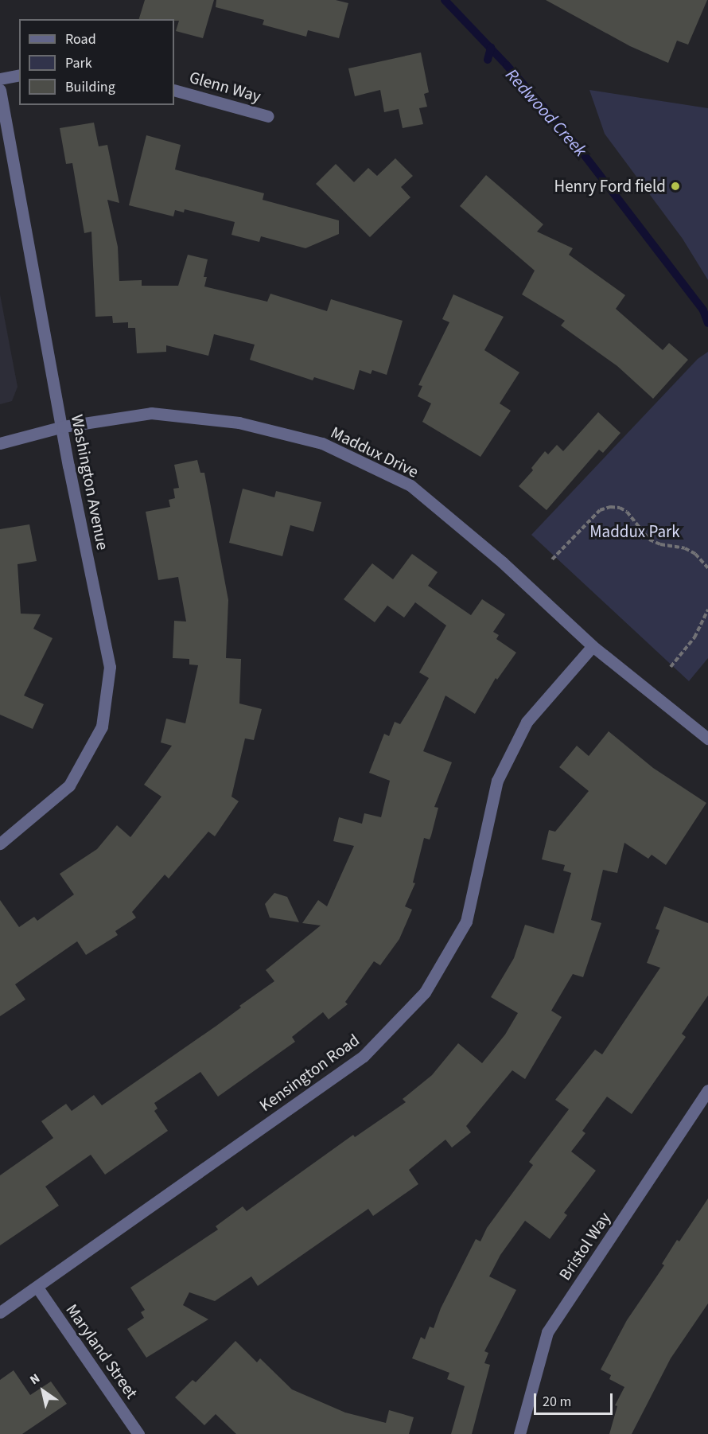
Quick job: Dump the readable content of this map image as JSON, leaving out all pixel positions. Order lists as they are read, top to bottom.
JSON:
{
  "streets": {
    "street": [
      "Glenn Way",
      "Maddux Drive",
      "Washington Avenue",
      "Kensington Road",
      "Bristol Way",
      "Maryland Street"
    ]
  },
  "crossings": [
    ["Maddux Drive", "Washington Avenue"],
    ["Maddux Drive", "Kensington Road"],
    ["Kensington Road", "Maryland Street"]
  ],
  "water": ["Redwood Creek"],
  "parks": ["Maddux Park"],
  "places": ["Henry Ford field"],
  "legend": ["Road", "Park", "Building"],
  "scale_bar": "20 m",
  "north": "top left"
}
